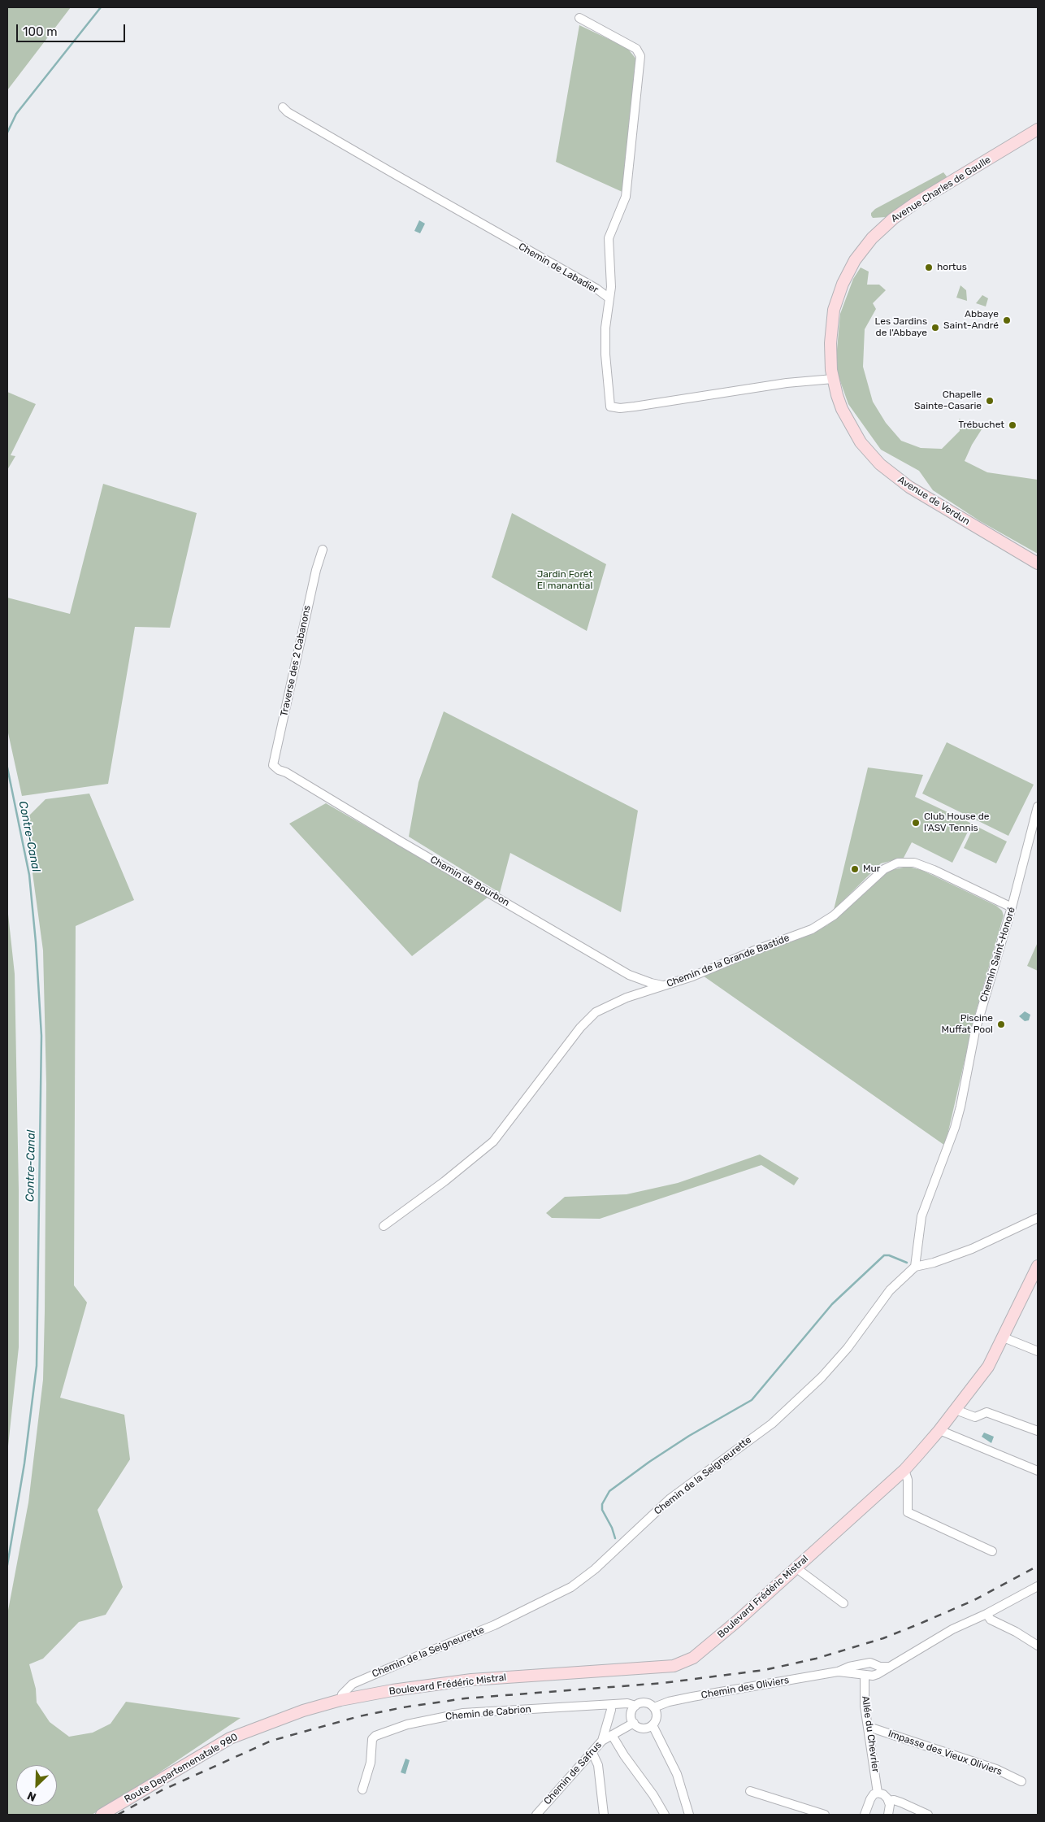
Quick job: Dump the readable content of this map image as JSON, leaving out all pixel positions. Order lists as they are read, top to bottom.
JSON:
{
  "streets": {
    "main road": [
      "Avenue Charles de Gaulle",
      "Avenue de Verdun",
      "Boulevard Frédéric Mistral",
      "Route Departemenatale 980"
    ],
    "street": [
      "Chemin de Labadier",
      "Traverse des 2 Cabanons",
      "Chemin de Bourbon",
      "Chemin Saint-Honoré",
      "Chemin de la Grande Bastide",
      "Chemin de la Seigneurette",
      "Chemin des Oliviers",
      "Chemin de Cabrion",
      "Allée du Chevrier",
      "Impasse des Vieux Oliviers",
      "Chemin de Safrus"
    ]
  },
  "crossings": [
    ["Avenue Charles de Gaulle", "Chemin de Labadier"],
    ["Avenue Charles de Gaulle", "Avenue de Verdun"],
    ["Chemin de Labadier", "Avenue de Verdun"],
    ["Traverse des 2 Cabanons", "Chemin de Bourbon"],
    ["Chemin de Bourbon", "Chemin de la Grande Bastide"],
    ["Chemin Saint-Honoré", "Chemin de la Grande Bastide"],
    ["Chemin Saint-Honoré", "Chemin de la Seigneurette"],
    ["Chemin de la Seigneurette", "Route Departemenatale 980"],
    ["Boulevard Frédéric Mistral", "Route Departemenatale 980"],
    ["Chemin des Oliviers", "Chemin de Cabrion"],
    ["Chemin des Oliviers", "Allée du Chevrier"],
    ["Chemin des Oliviers", "Chemin de Safrus"],
    ["Chemin de Cabrion", "Chemin de Safrus"],
    ["Allée du Chevrier", "Impasse des Vieux Oliviers"]
  ],
  "water": ["Contre-Canal"],
  "parks": ["Jardin Forêt El manantial"],
  "places": [
    "hortus",
    "Abbaye Saint-André",
    "Les Jardins de l'Abbaye",
    "Chapelle Sainte-Casarie",
    "Trébuchet",
    "Club House de l'ASV Tennis",
    "Mur",
    "Piscine Muffat Pool"
  ],
  "scale_bar": "100 m",
  "north": "bottom left"
}
